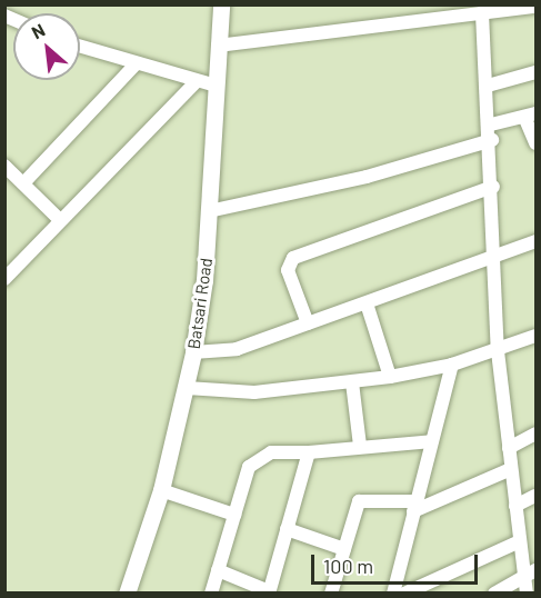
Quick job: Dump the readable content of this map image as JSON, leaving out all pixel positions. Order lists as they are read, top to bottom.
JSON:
{
  "streets": {
    "main road": ["Batsari Road"]
  },
  "scale_bar": "100 m",
  "north": "top left"
}
